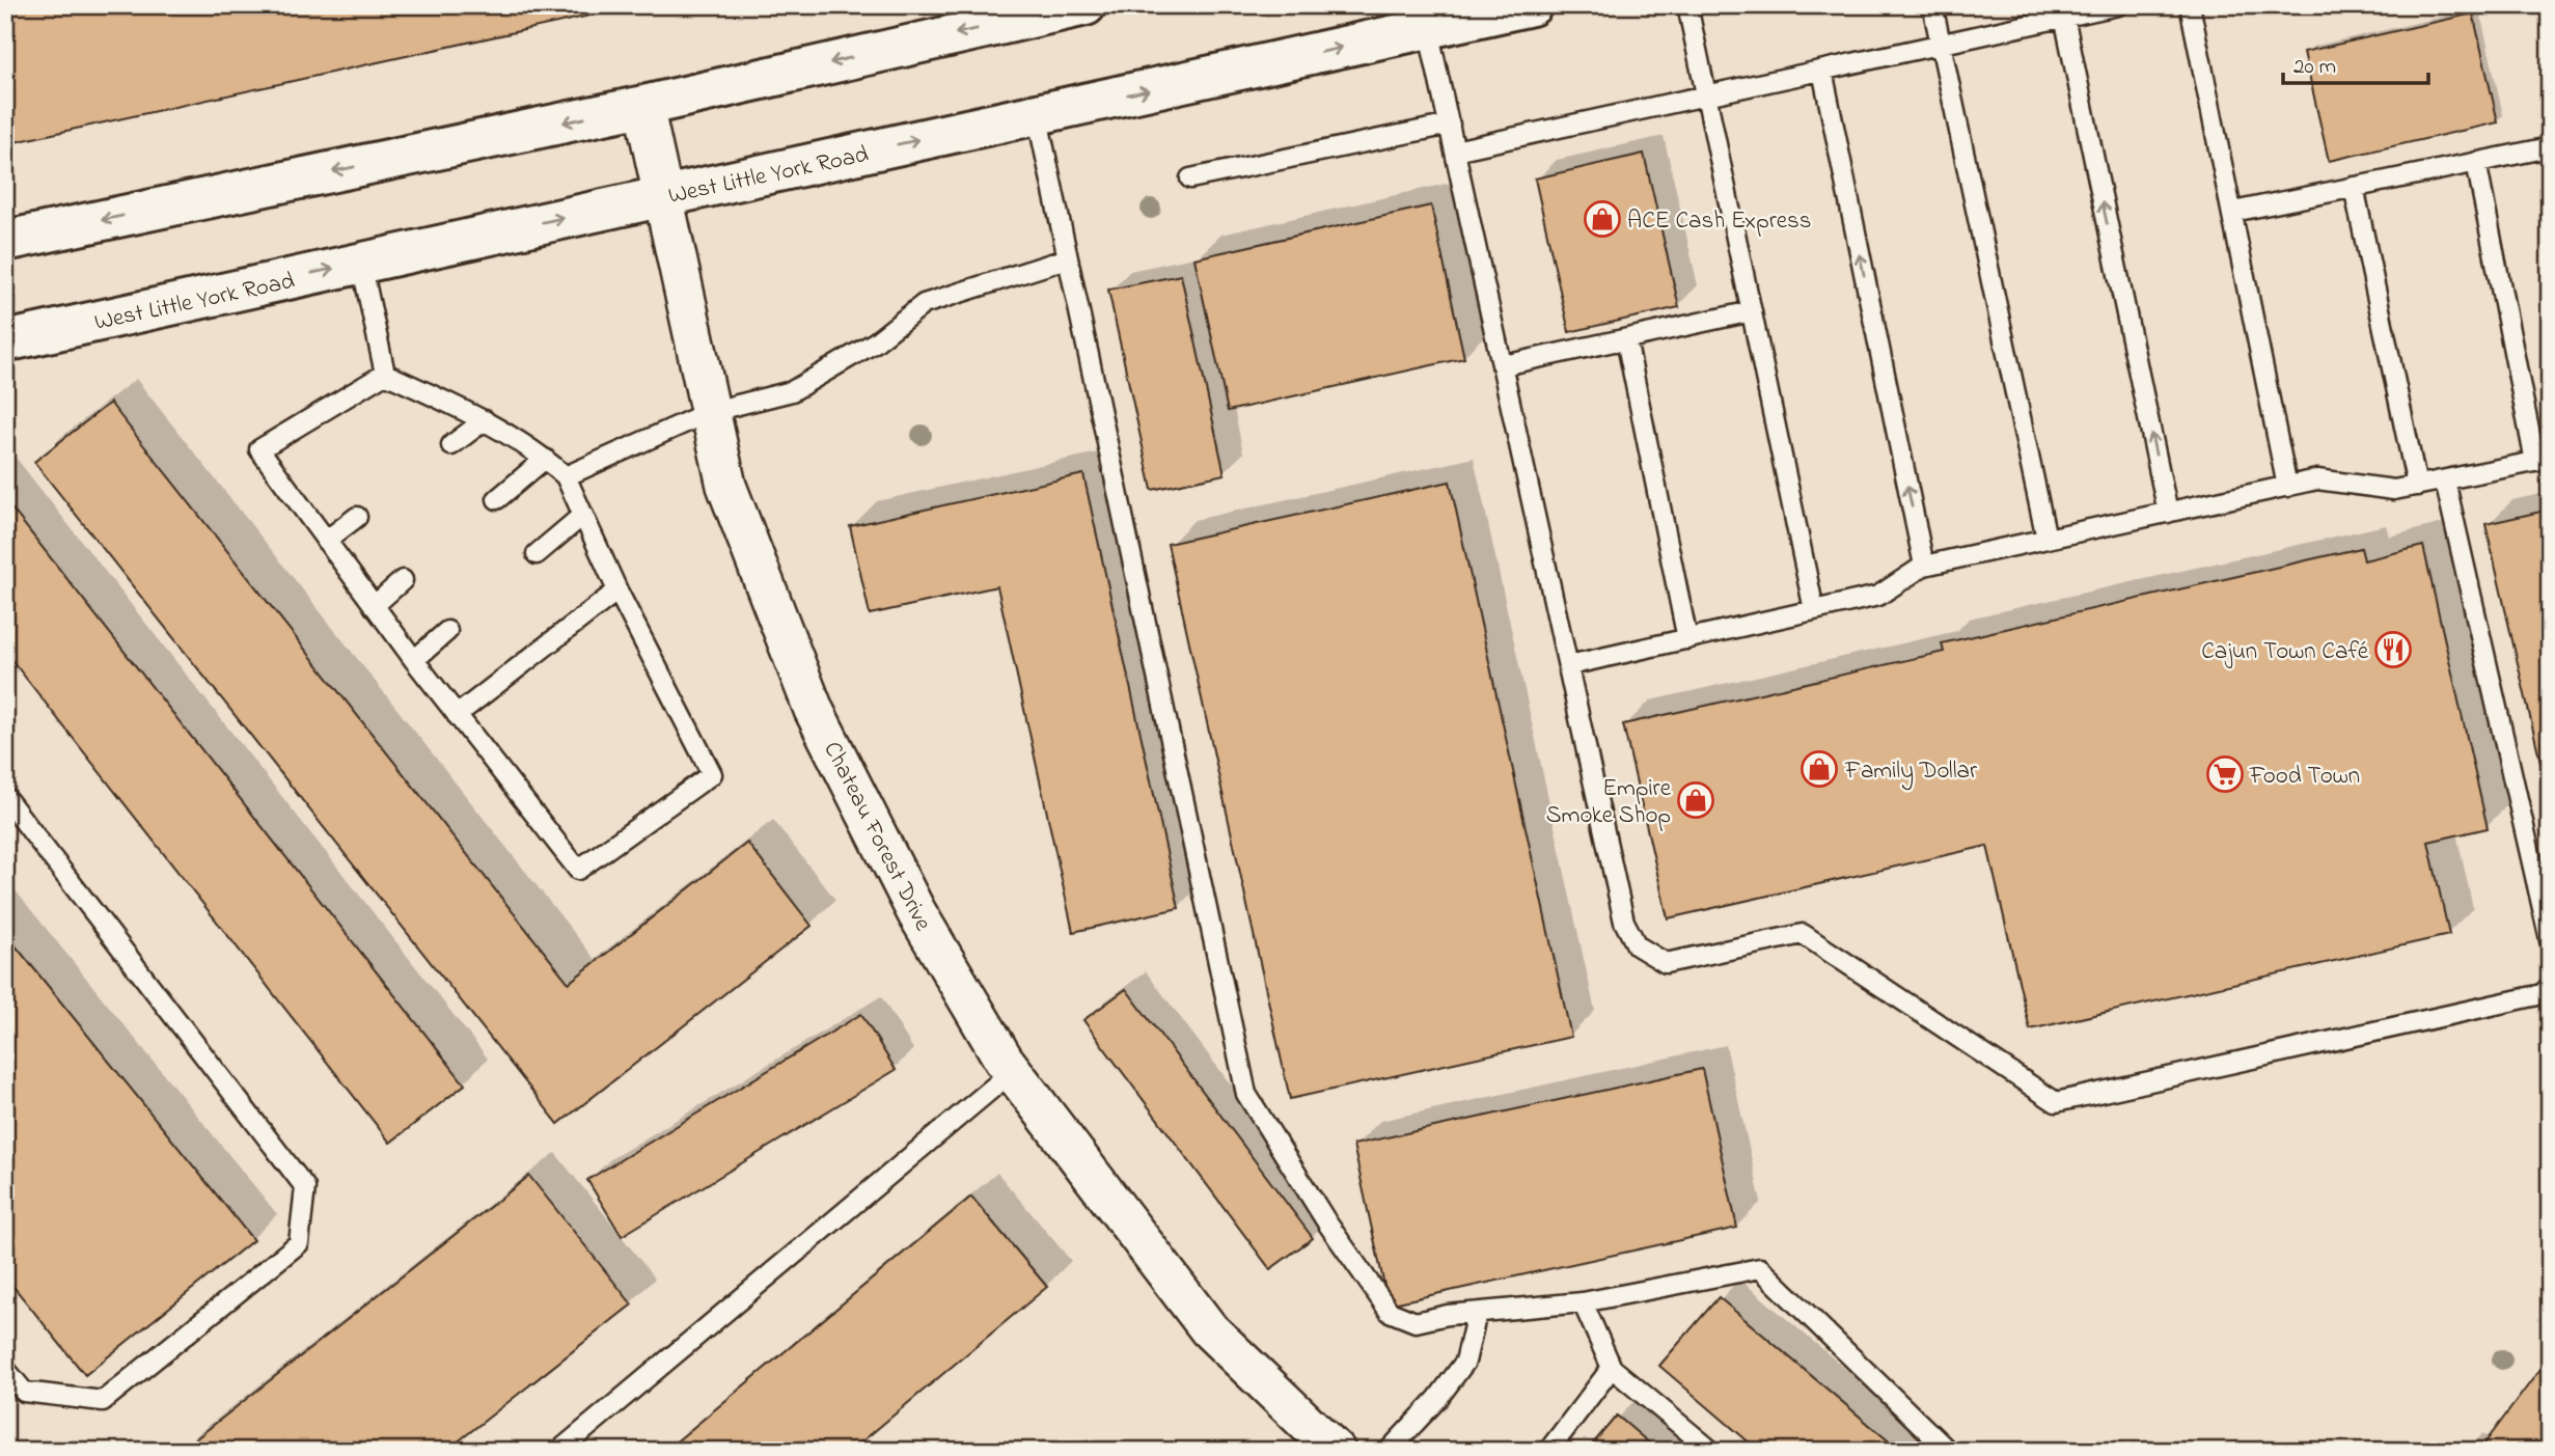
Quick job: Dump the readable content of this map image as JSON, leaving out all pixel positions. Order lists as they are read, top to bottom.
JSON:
{
  "streets": {
    "main road": ["West Little York Road"],
    "street": ["Chateau Forest Drive"]
  },
  "crossings": [
    ["West Little York Road", "Chateau Forest Drive"]
  ],
  "places": {
    "shop": ["ACE Cash Express", "Family Dollar", "Empire Smoke Shop"],
    "restaurant": ["Cajun Town Café"],
    "supermarket": ["Food Town"]
  },
  "scale_bar": "20 m"
}
